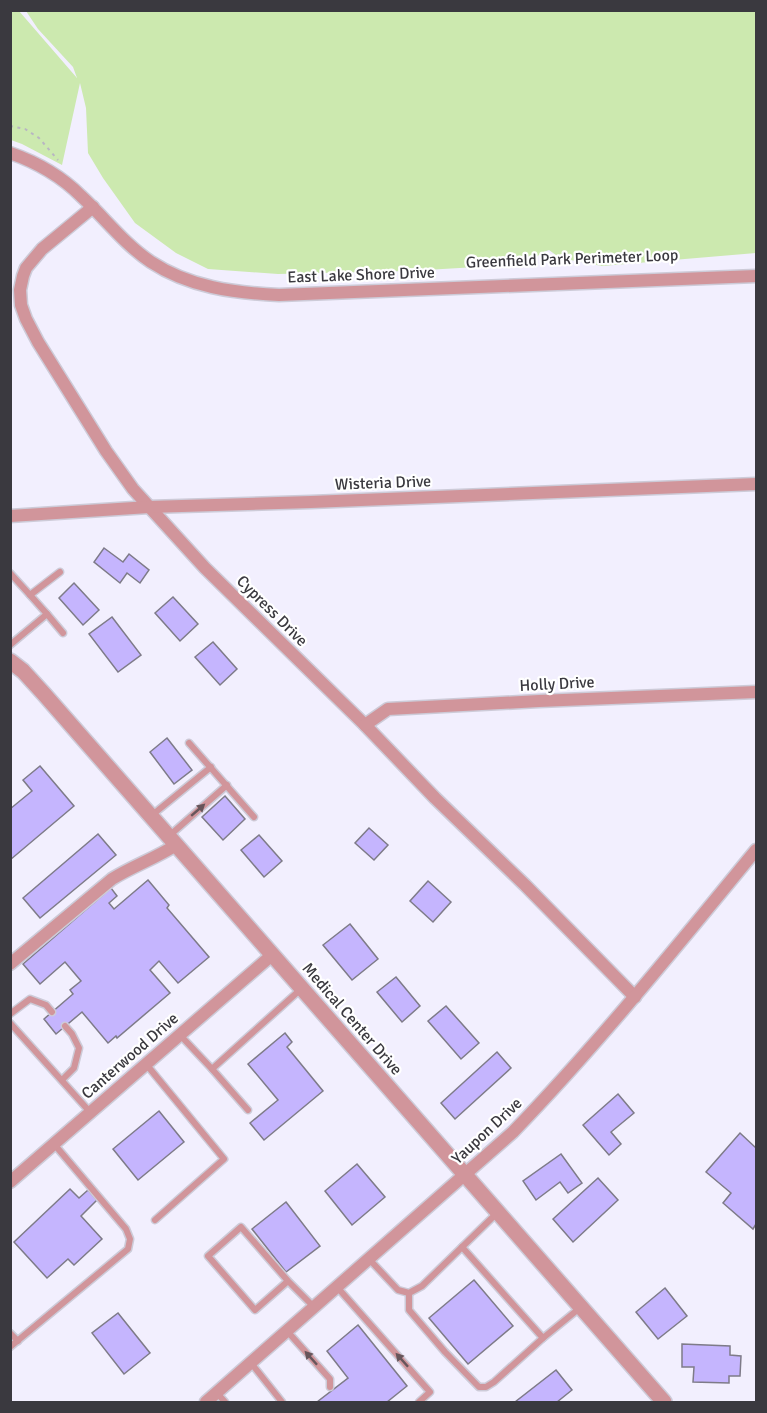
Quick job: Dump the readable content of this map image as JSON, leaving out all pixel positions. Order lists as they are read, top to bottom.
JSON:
{
  "streets": {
    "street": [
      "East Lake Shore Drive",
      "Wisteria Drive",
      "Cypress Drive",
      "Holly Drive",
      "Medical Center Drive",
      "Canterwood Drive",
      "Yaupon Drive"
    ]
  },
  "crossings": [
    ["East Lake Shore Drive", "Cypress Drive"],
    ["Wisteria Drive", "Cypress Drive"],
    ["Cypress Drive", "Holly Drive"],
    ["Cypress Drive", "Yaupon Drive"],
    ["Medical Center Drive", "Canterwood Drive"],
    ["Medical Center Drive", "Yaupon Drive"]
  ]
}
